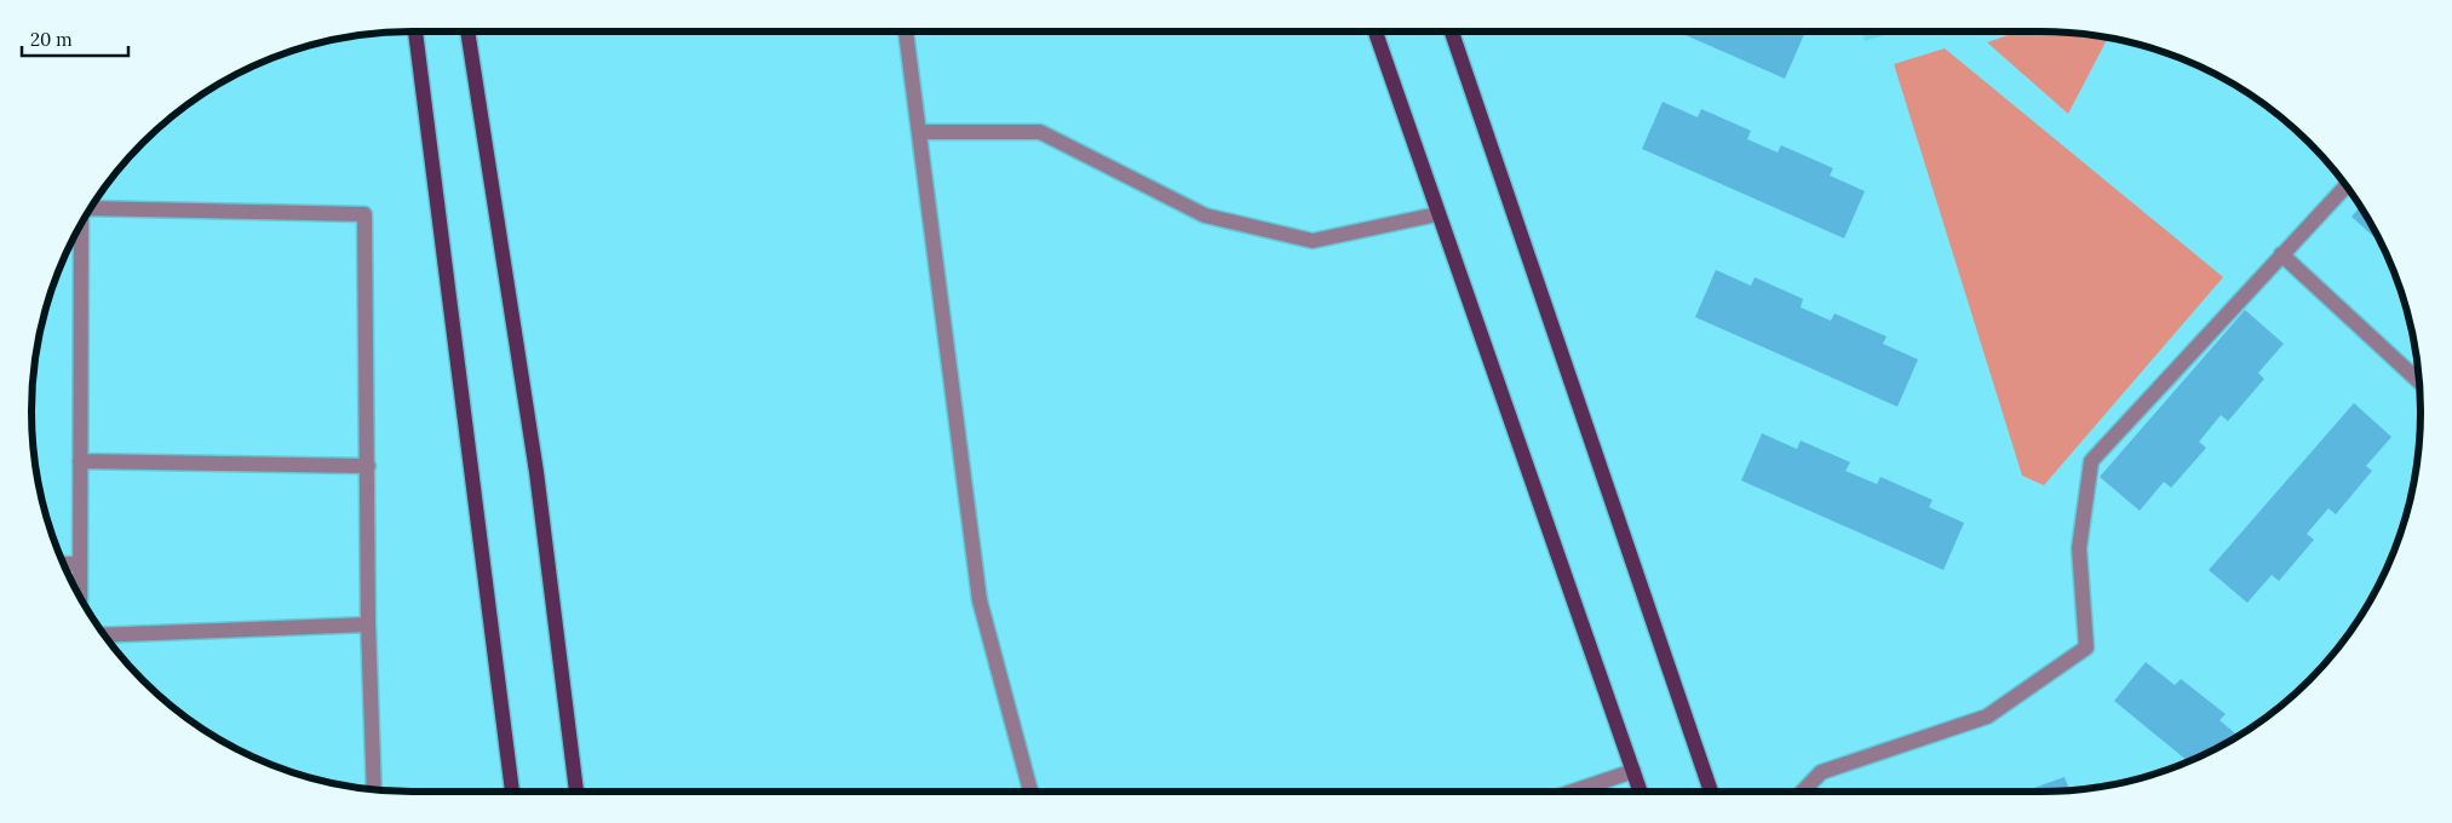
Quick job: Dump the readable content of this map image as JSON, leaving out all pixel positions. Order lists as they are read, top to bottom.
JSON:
{
  "scale_bar": "20 m"
}
